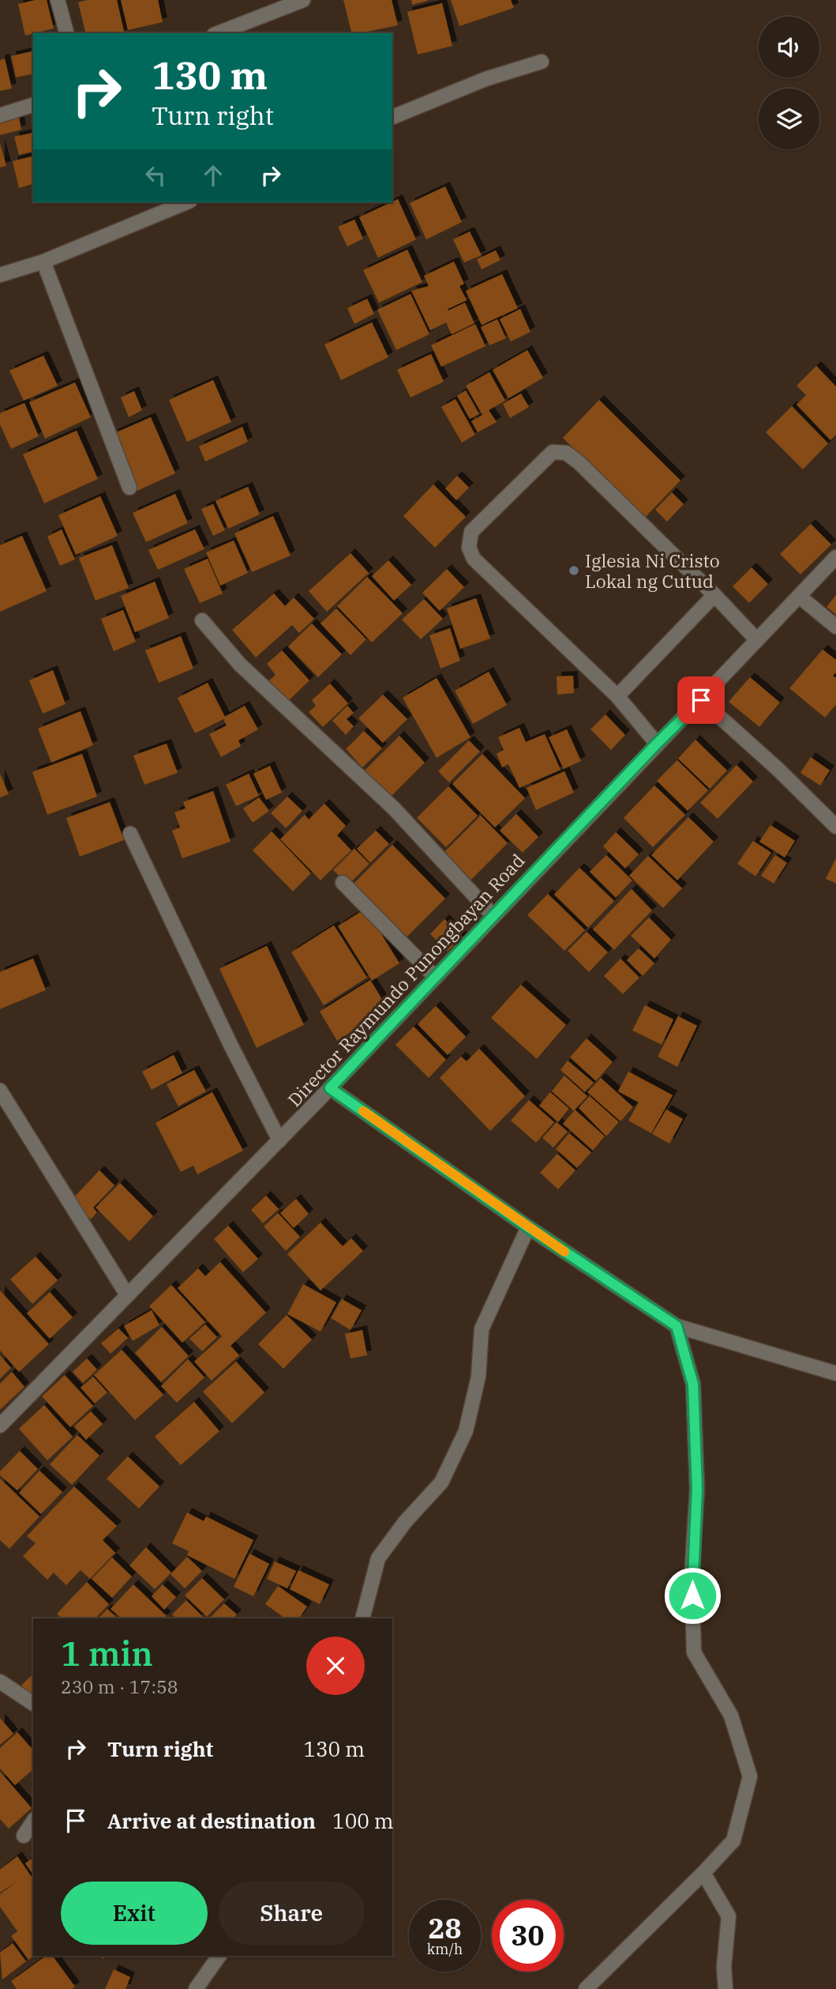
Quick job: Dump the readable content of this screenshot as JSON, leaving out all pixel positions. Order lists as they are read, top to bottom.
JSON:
{
  "streets": {
    "street": ["Director Raymundo Punongbayan Road"]
  },
  "places": ["Iglesia Ni Cristo Lokal ng Cutud"],
  "page": {
    "turn": ["130 m", "Turn right"],
    "heading": ["1 min", "230 m · 17:58"],
    "list": [
      {
        "name": "Turn right",
        "value": "130 m"
      },
      {
        "name": "Arrive at destination",
        "value": "100 m"
      }
    ],
    "buttons": ["Exit", "Share"],
    "speed": "28 km/h",
    "limit": "30"
  }
}
